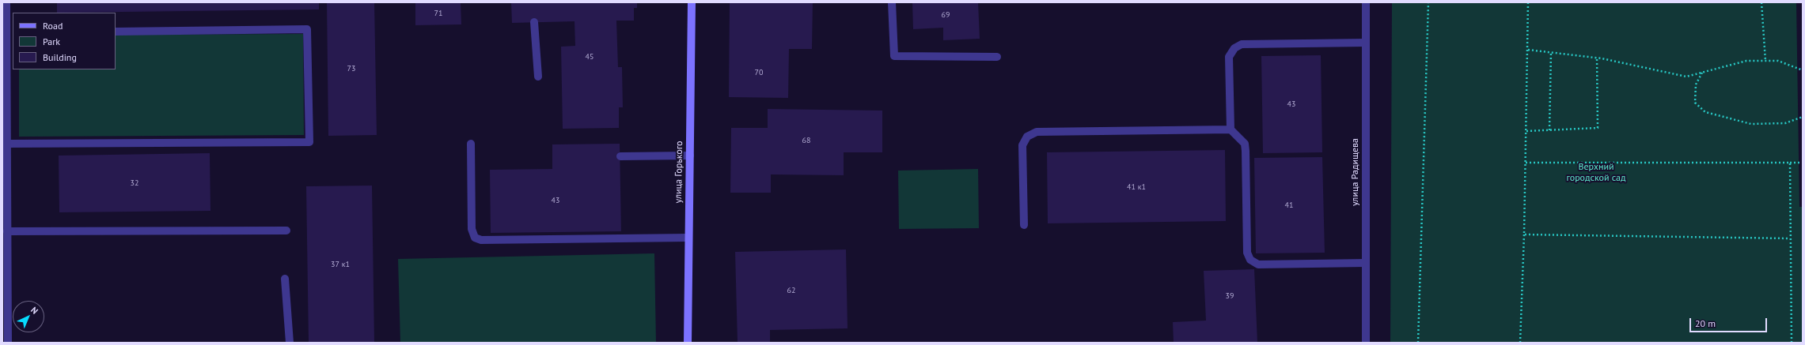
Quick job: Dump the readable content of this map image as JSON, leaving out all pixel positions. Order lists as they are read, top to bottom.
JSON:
{
  "streets": {
    "street": ["улица Горького", "улица Радищева"]
  },
  "parks": ["Верхний городской сад"],
  "house_numbers": [
    "71",
    "69",
    "45",
    "73",
    "70",
    "43",
    "68",
    "32",
    "41 к1",
    "43",
    "41",
    "37 к1",
    "62",
    "39"
  ],
  "legend": ["Road", "Park", "Building"],
  "scale_bar": "20 m",
  "north": "top right"
}
